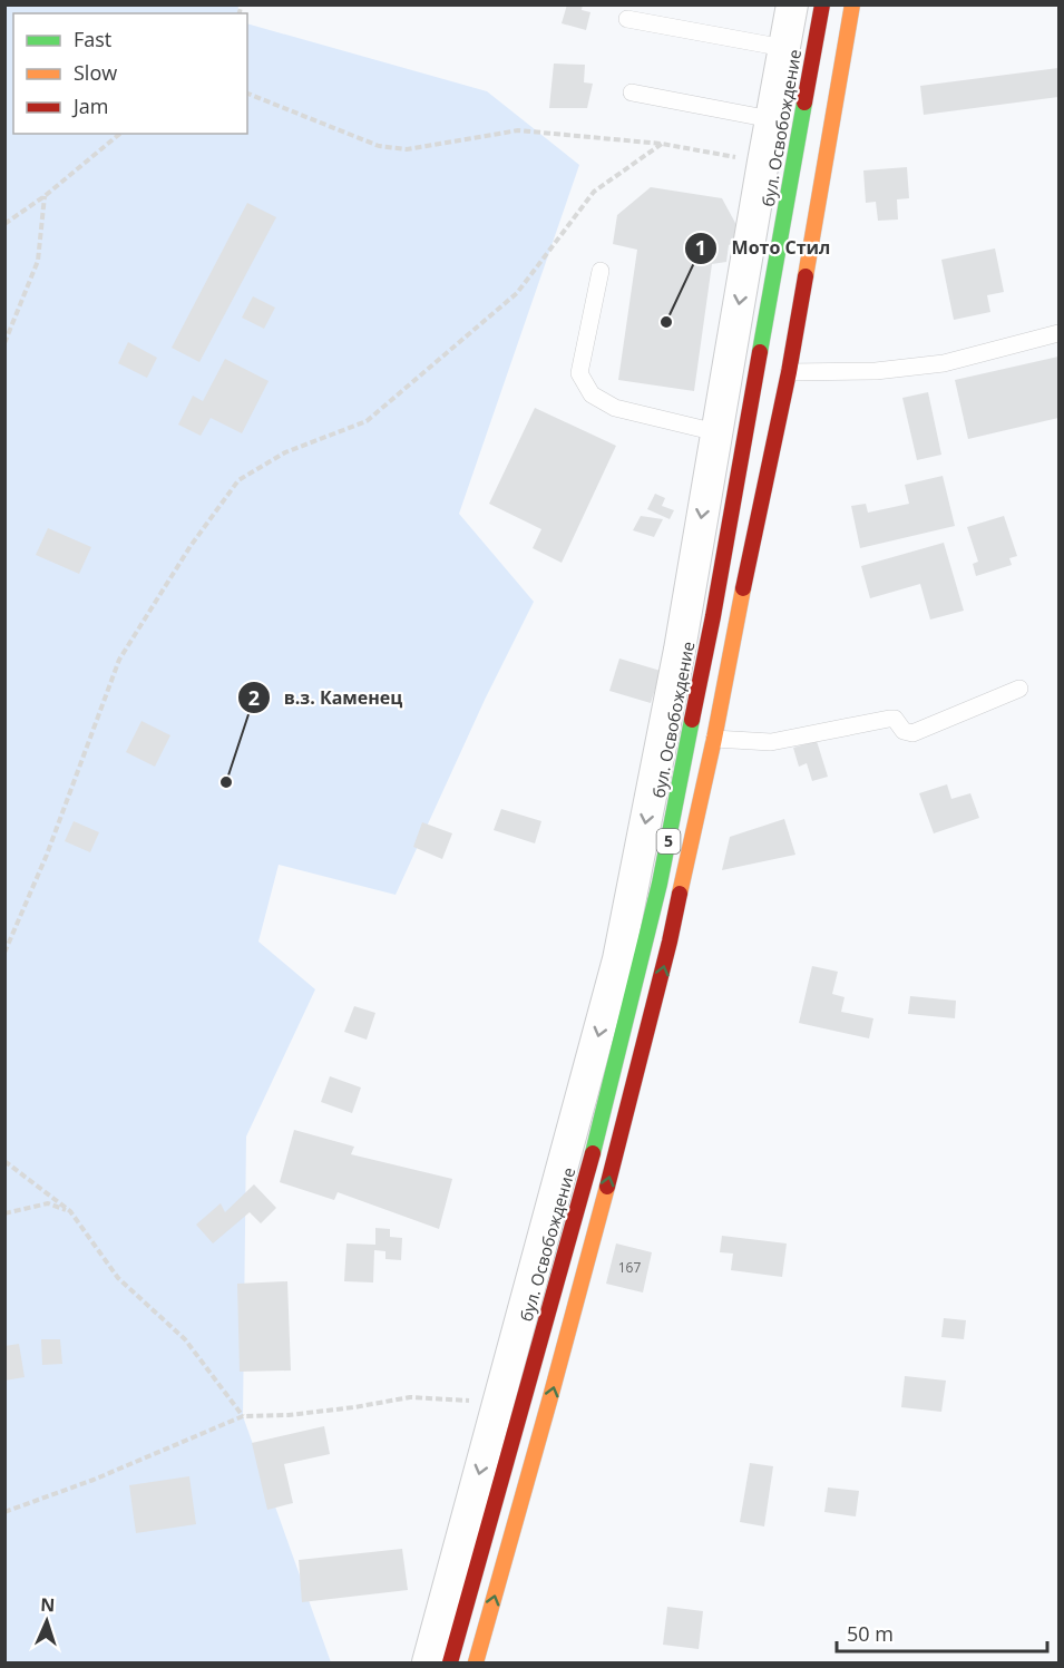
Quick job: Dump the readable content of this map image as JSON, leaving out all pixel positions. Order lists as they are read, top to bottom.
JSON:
{
  "streets": {
    "street": ["бул. Освобождение", "5"]
  },
  "places": ["Мото Стил", "в.з. Каменец"],
  "house_numbers": ["167"],
  "legend": ["Fast", "Slow", "Jam"],
  "scale_bar": "50 m",
  "north": "top"
}
